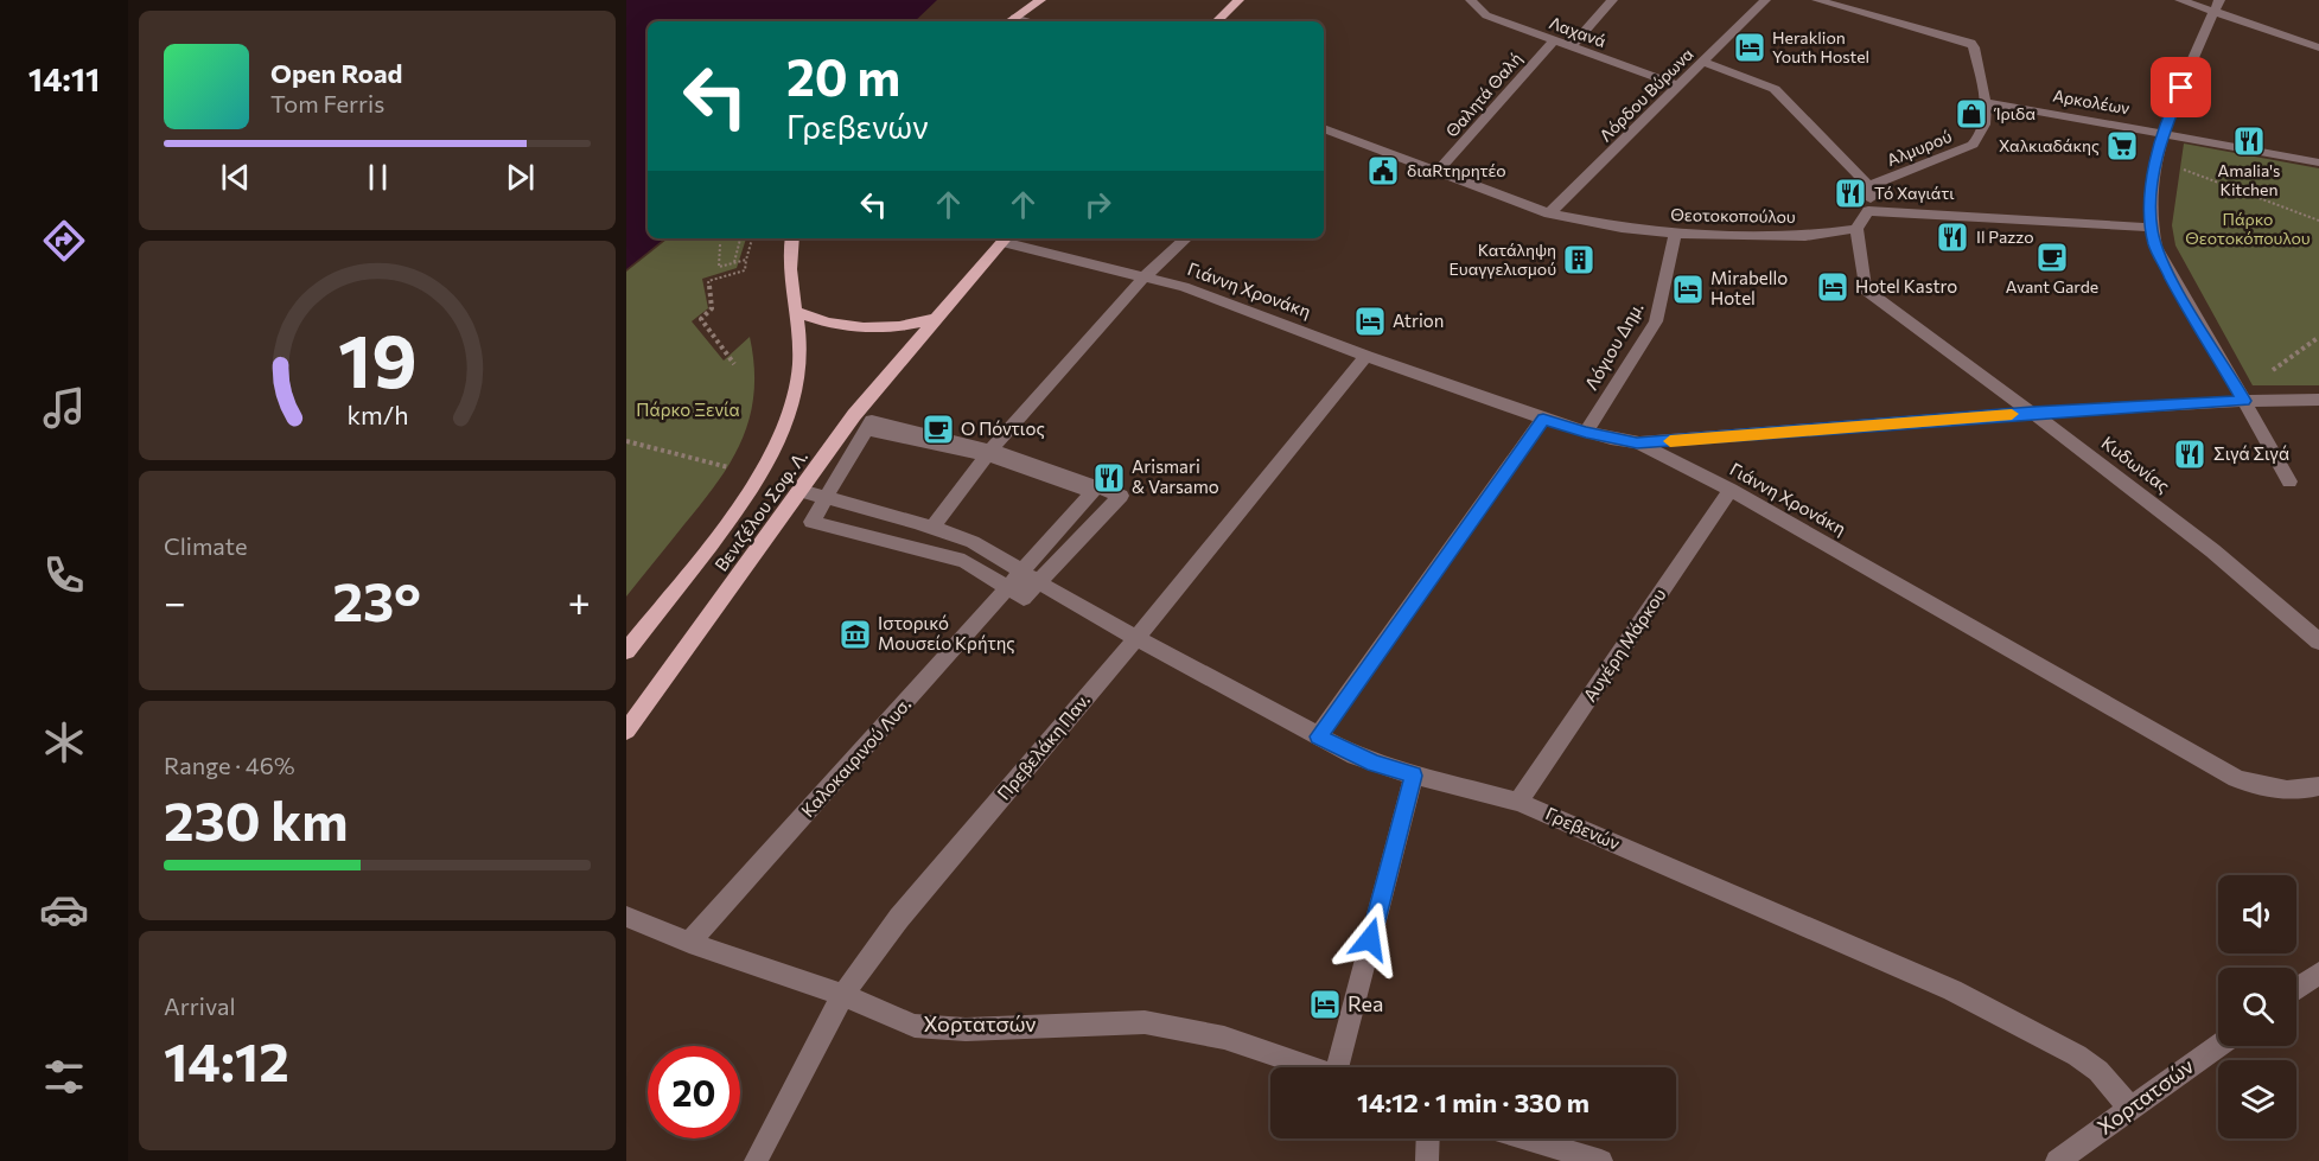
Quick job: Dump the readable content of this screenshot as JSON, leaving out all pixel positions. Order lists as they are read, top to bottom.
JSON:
{
  "streets": {
    "main road": ["Βενιζέλου Σοφ. Λ."],
    "street": [
      "Λαχανά",
      "Θαλητά Θαλή",
      "Λόρδου Βύρωνα",
      "Αρκολέων",
      "Αλμυρού",
      "Θεοτοκοπούλου",
      "Γιάννη Χρονάκη",
      "Λόγιου Δημ.",
      "Κυδωνίας",
      "Αυγέρη Μάρκου",
      "Πρεβελάκη Παν.",
      "Καλοκαιρινού Λυσ.",
      "Γρεβενών",
      "Χορτατσών"
    ]
  },
  "crossings": [
    ["Λαχανά", "Θαλητά Θαλή"],
    ["Λαχανά", "Λόρδου Βύρωνα"],
    ["Θαλητά Θαλή", "Θεοτοκοπούλου"],
    ["Λόρδου Βύρωνα", "Θεοτοκοπούλου"],
    ["Αρκολέων", "Αλμυρού"],
    ["Θεοτοκοπούλου", "Λόγιου Δημ."],
    ["Θεοτοκοπούλου", "Κυδωνίας"],
    ["Γιάννη Χρονάκη", "Λόγιου Δημ."],
    ["Γιάννη Χρονάκη", "Βενιζέλου Σοφ. Λ."],
    ["Γιάννη Χρονάκη", "Αυγέρη Μάρκου"],
    ["Γιάννη Χρονάκη", "Πρεβελάκη Παν."],
    ["Βενιζέλου Σοφ. Λ.", "Γρεβενών"],
    ["Αυγέρη Μάρκου", "Γρεβενών"],
    ["Πρεβελάκη Παν.", "Γρεβενών"],
    ["Πρεβελάκη Παν.", "Χορτατσών"],
    ["Καλοκαιρινού Λυσ.", "Γρεβενών"],
    ["Καλοκαιρινού Λυσ.", "Χορτατσών"],
    ["Γρεβενών", "Χορτατσών"]
  ],
  "parks": ["Πάρκο Θεοτοκόπουλου", "Πάρκο Ξενία"],
  "places": {
    "hotel": [
      "Heraklion Youth Hostel",
      "Hotel Kastro",
      "Mirabello Hotel",
      "Atrion",
      "Rea"
    ],
    "shop": ["Ίριδα"],
    "restaurant": [
      "Amalia's Kitchen",
      "Τό Χαγιάτι",
      "Il Pazzo",
      "Σιγά Σιγά",
      "Arismari & Varsamo"
    ],
    "supermarket": ["Χαλκιαδάκης"],
    "public building": ["διαRτηρητέο"],
    "cafe": ["Avant Garde", "Ο Πόντιος"],
    "building": ["Κατάληψη Ευαγγελισμού"],
    "museum": ["Ιστορικό Μουσείο Κρήτης"]
  },
  "page": {
    "tabs": "14:11",
    "turn": ["20 m", "Γρεβενών"],
    "song": ["Open Road", "Tom Ferris"],
    "tile": [
      "Climate",
      ["Range · 46%", "230 km"],
      ["Arrival", "14:12"]
    ],
    "heat": ["−", "23°", "+"],
    "limit": "20",
    "trip": "14:12 · 1 min · 330 m",
    "gauge": ["19", "km/h"]
  }
}
